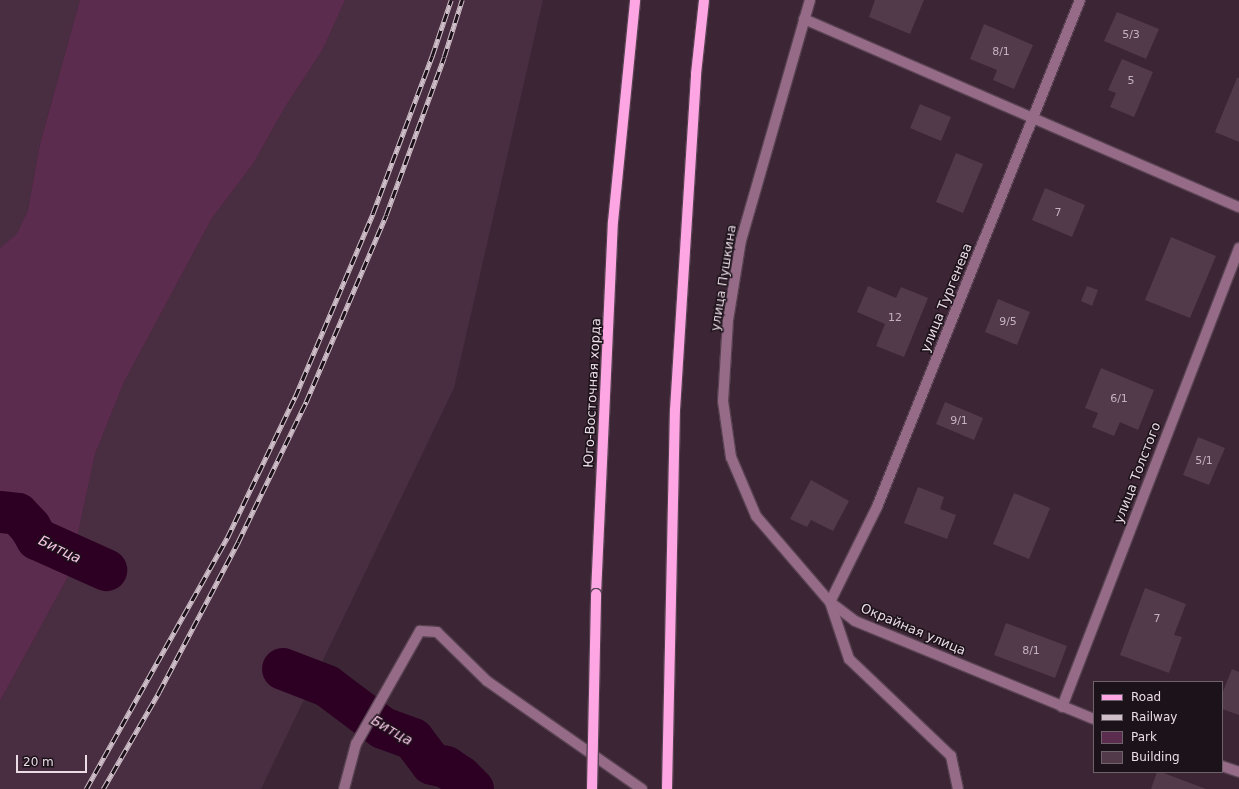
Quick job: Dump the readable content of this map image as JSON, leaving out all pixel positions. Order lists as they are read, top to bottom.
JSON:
{
  "streets": {
    "main road": ["Юго-Восточная хорда"],
    "street": [
      "улица Пушкина",
      "улица Тургенева",
      "улица Толстого",
      "Окрайная улица"
    ]
  },
  "crossings": [
    ["улица Пушкина", "Окрайная улица"],
    ["улица Тургенева", "Окрайная улица"],
    ["улица Толстого", "Окрайная улица"]
  ],
  "water": ["Битца"],
  "house_numbers": [
    "5/3",
    "8/1",
    "5",
    "7",
    "12",
    "9/5",
    "6/1",
    "9/1",
    "5/1",
    "7",
    "8/1"
  ],
  "legend": [
    "Road",
    "Railway",
    "Park",
    "Building"
  ],
  "scale_bar": "20 m"
}
